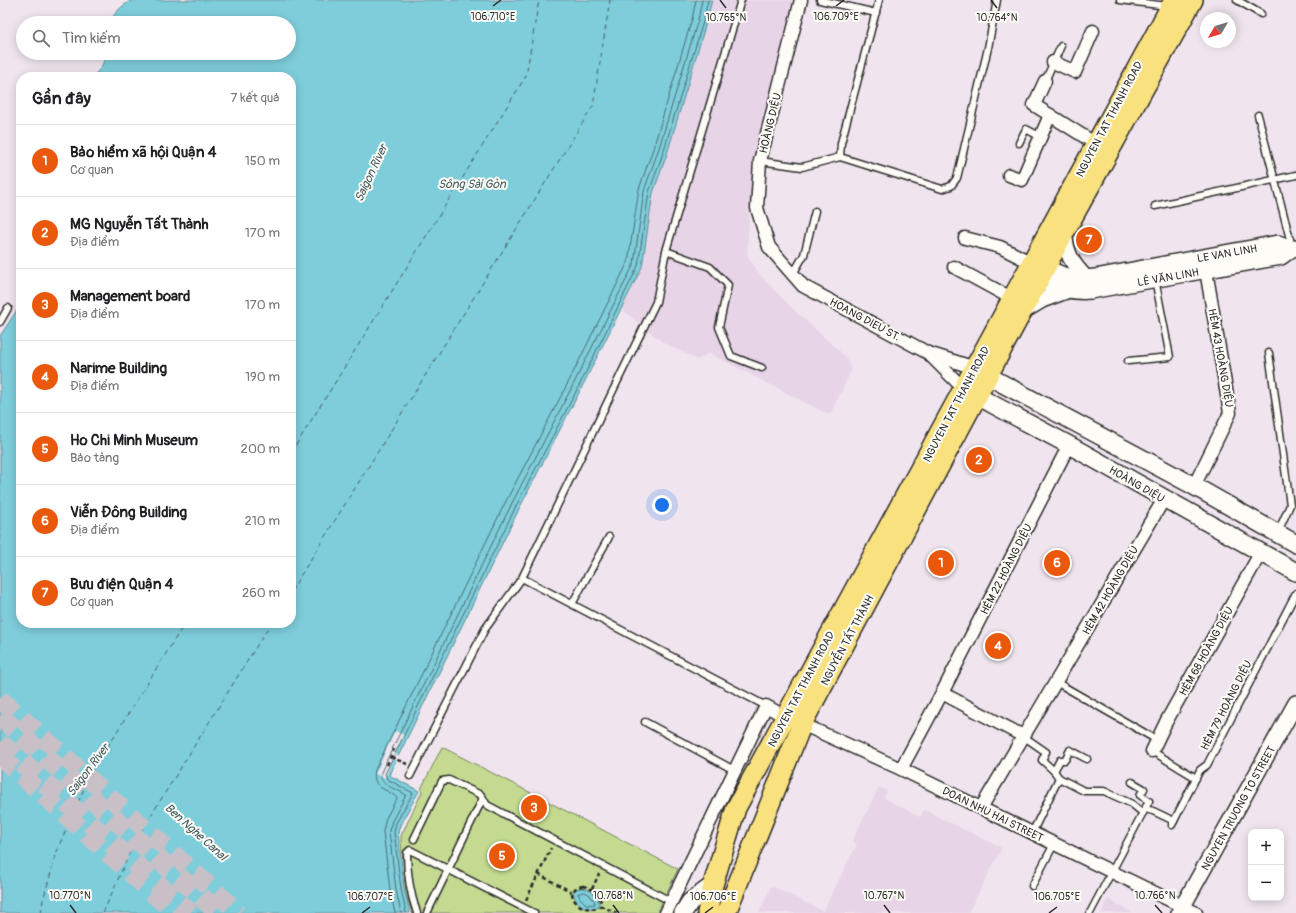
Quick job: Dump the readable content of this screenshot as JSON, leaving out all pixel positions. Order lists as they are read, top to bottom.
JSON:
{
  "streets": {
    "main road": ["NGUYEN TAT THANH ROAD", "HOÀNG DIỆU"],
    "street": [
      "LE VAN LINH",
      "LÊ VĂN LINH",
      "HOANG DIEU ST.",
      "HẺM 43 HOÀNG DIỆU",
      "HẺM 22 HOÀNG DIỆU",
      "HẺM 42 HOÀNG DIỆU",
      "HẺM 68 HOÀNG DIỆU",
      "NGUYEN TRUONG TO STREET",
      "DOAN NHU HAI STREET"
    ],
    "lane": ["HẺM 79 HOÀNG DIỆU"]
  },
  "crossings": [
    ["NGUYEN TAT THANH ROAD", "HOÀNG DIỆU"],
    ["NGUYEN TAT THANH ROAD", "LE VAN LINH"],
    ["NGUYEN TAT THANH ROAD", "LÊ VĂN LINH"],
    ["NGUYEN TAT THANH ROAD", "HOANG DIEU ST."],
    ["NGUYEN TAT THANH ROAD", "DOAN NHU HAI STREET"],
    ["HOÀNG DIỆU", "HOANG DIEU ST."],
    ["HOÀNG DIỆU", "HẺM 22 HOÀNG DIỆU"],
    ["HOÀNG DIỆU", "HẺM 42 HOÀNG DIỆU"],
    ["HOÀNG DIỆU", "HẺM 68 HOÀNG DIỆU"],
    ["LE VAN LINH", "LÊ VĂN LINH"],
    ["LÊ VĂN LINH", "HẺM 43 HOÀNG DIỆU"],
    ["HẺM 22 HOÀNG DIỆU", "DOAN NHU HAI STREET"],
    ["HẺM 42 HOÀNG DIỆU", "DOAN NHU HAI STREET"],
    ["NGUYEN TRUONG TO STREET", "DOAN NHU HAI STREET"]
  ],
  "water": ["Saigon River", "Sông Sài Gòn", "Ben Nghe Canal"],
  "north": "bottom left",
  "page": {
    "search": "Tìm kiếm",
    "heading": ["Gần đây", "7 kết quả"],
    "list": [
      {
        "mark": "1",
        "name": "Bảo hiểm xã hội Quận 4",
        "note": "Cơ quan",
        "value": "150 m"
      },
      {
        "mark": "2",
        "name": "MG Nguyễn Tất Thành",
        "note": "Địa điểm",
        "value": "170 m"
      },
      {
        "mark": "3",
        "name": "Management board",
        "note": "Địa điểm",
        "value": "170 m"
      },
      {
        "mark": "4",
        "name": "Narime Building",
        "note": "Địa điểm",
        "value": "190 m"
      },
      {
        "mark": "5",
        "name": "Ho Chi Minh Museum",
        "note": "Bảo tàng",
        "value": "200 m"
      },
      {
        "mark": "6",
        "name": "Viễn Đông Building",
        "note": "Địa điểm",
        "value": "210 m"
      },
      {
        "mark": "7",
        "name": "Bưu điện Quận 4",
        "note": "Cơ quan",
        "value": "260 m"
      }
    ],
    "pins": [
      "7",
      "2",
      "1",
      "6",
      "4",
      "3",
      "5"
    ],
    "map_buttons": ["+", "−"]
  },
  "coordinates": [
    "106.710°E",
    "106.709°E",
    "10.765°N",
    "10.764°N",
    "10.770°N",
    "10.768°N",
    "10.767°N",
    "10.766°N",
    "106.707°E",
    "106.706°E",
    "106.705°E"
  ]
}
